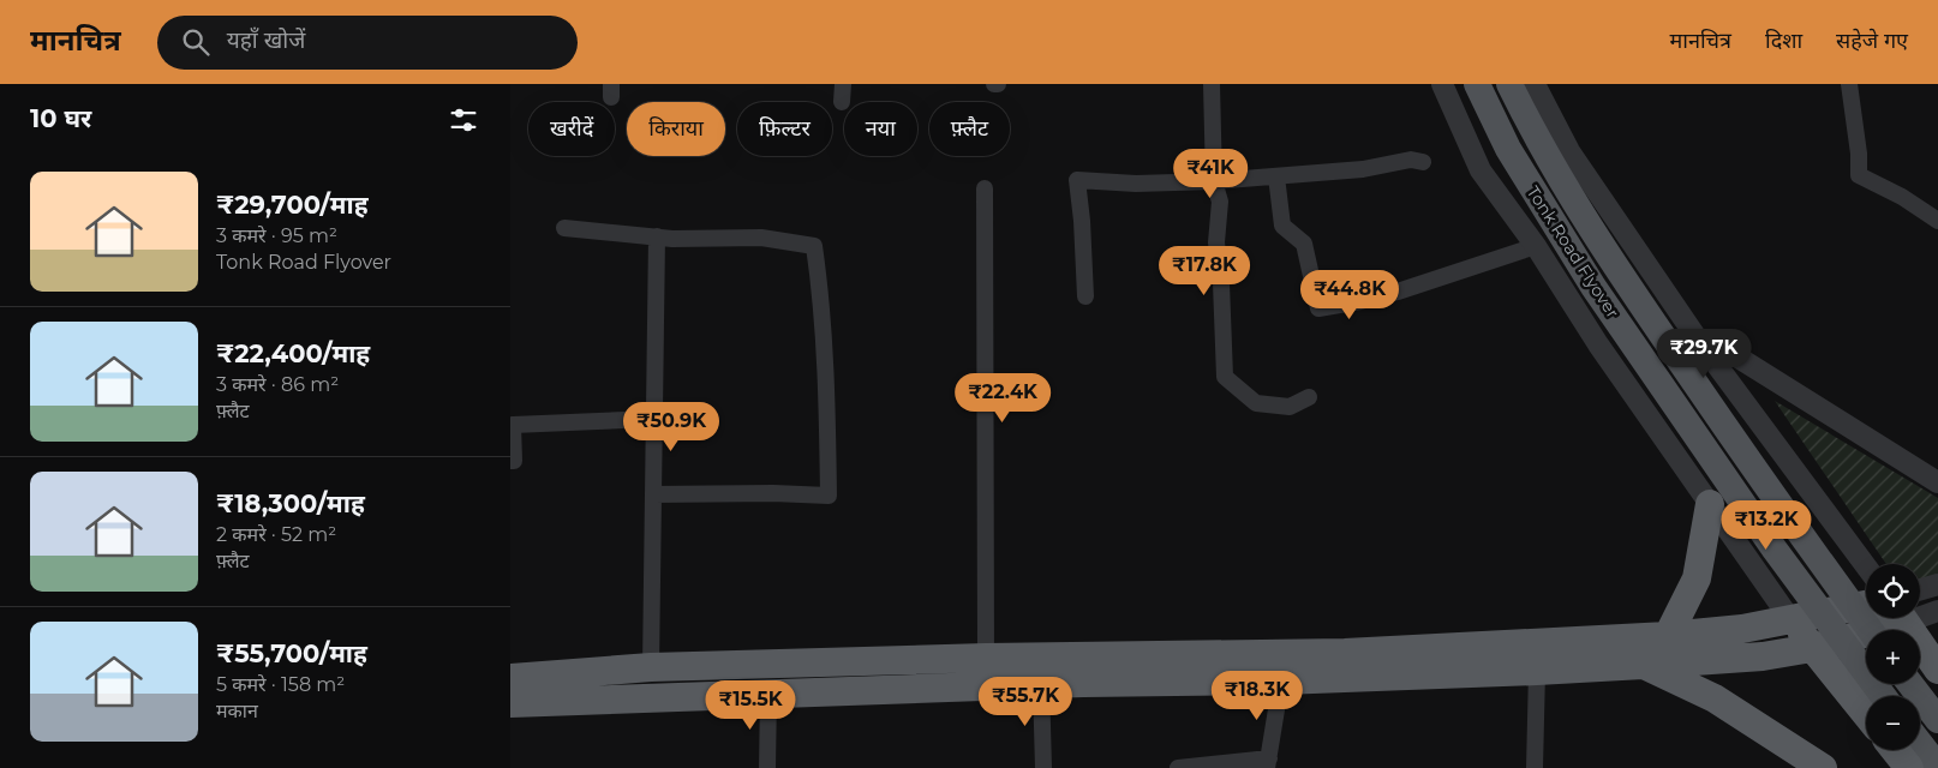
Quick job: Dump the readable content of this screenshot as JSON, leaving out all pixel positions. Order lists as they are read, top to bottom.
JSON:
{
  "streets": {
    "main road": ["Tonk Road Flyover"]
  },
  "page": {
    "header": "मानचित्र",
    "search": "यहाँ खोजें",
    "nav": ["मानचित्र", "दिशा", "सहेजे गए"],
    "heading": "10 घर",
    "chip": [
      "खरीदें",
      "किराया",
      "फ़िल्टर",
      "नया",
      "फ़्लैट"
    ],
    "price": [
      "₹41K",
      "₹17.8K",
      "₹44.8K",
      "₹29.7K",
      "₹22.4K",
      "₹50.9K",
      "₹13.2K",
      "₹18.3K",
      "₹55.7K",
      "₹15.5K"
    ],
    "list": [
      {
        "name": "₹29,700/माह",
        "note": "3 कमरे · 95 m² · Tonk Road Flyover"
      },
      {
        "name": "₹22,400/माह",
        "note": "3 कमरे · 86 m² · फ़्लैट"
      },
      {
        "name": "₹18,300/माह",
        "note": "2 कमरे · 52 m² · फ़्लैट"
      },
      {
        "name": "₹55,700/माह",
        "note": "5 कमरे · 158 m² · मकान"
      }
    ],
    "map_buttons": ["+", "−"]
  }
}
